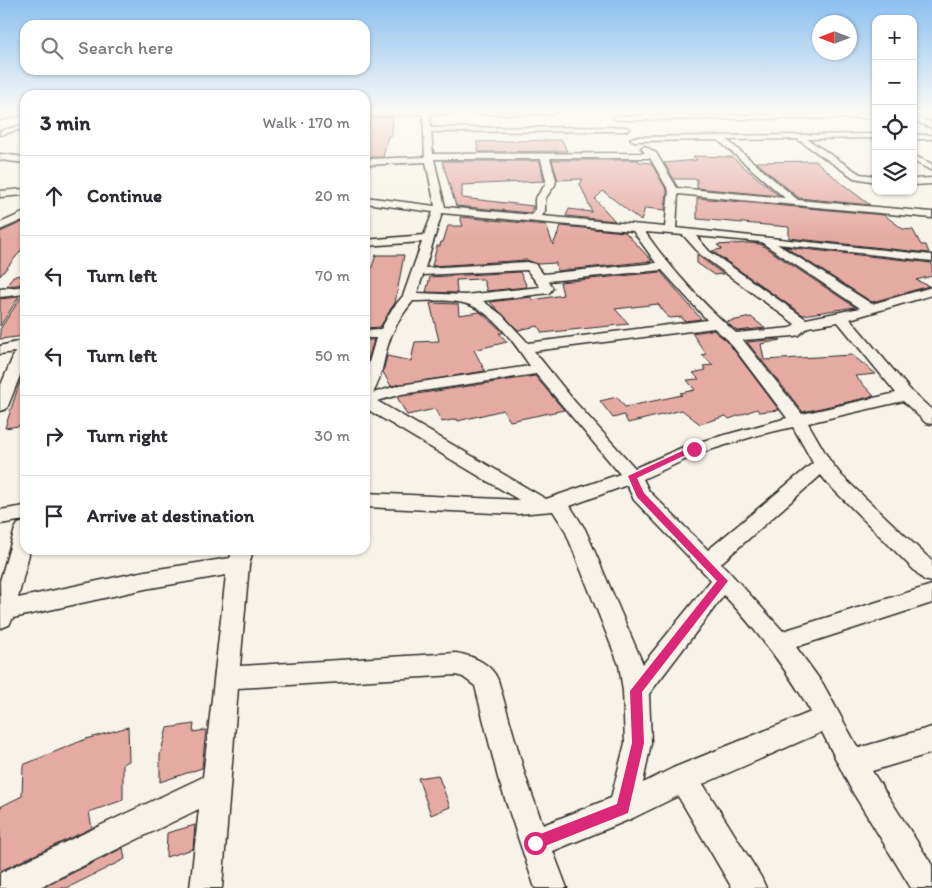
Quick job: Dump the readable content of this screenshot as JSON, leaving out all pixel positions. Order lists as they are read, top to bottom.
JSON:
{
  "north": "left",
  "page": {
    "map_buttons": ["+", "−"],
    "search": "Search here",
    "heading": ["3 min", "Walk · 170 m"],
    "list": [
      ["Continue", "20 m"],
      ["Turn left", "70 m"],
      ["Turn left", "50 m"],
      ["Turn right", "30 m"],
      "Arrive at destination"
    ]
  }
}
